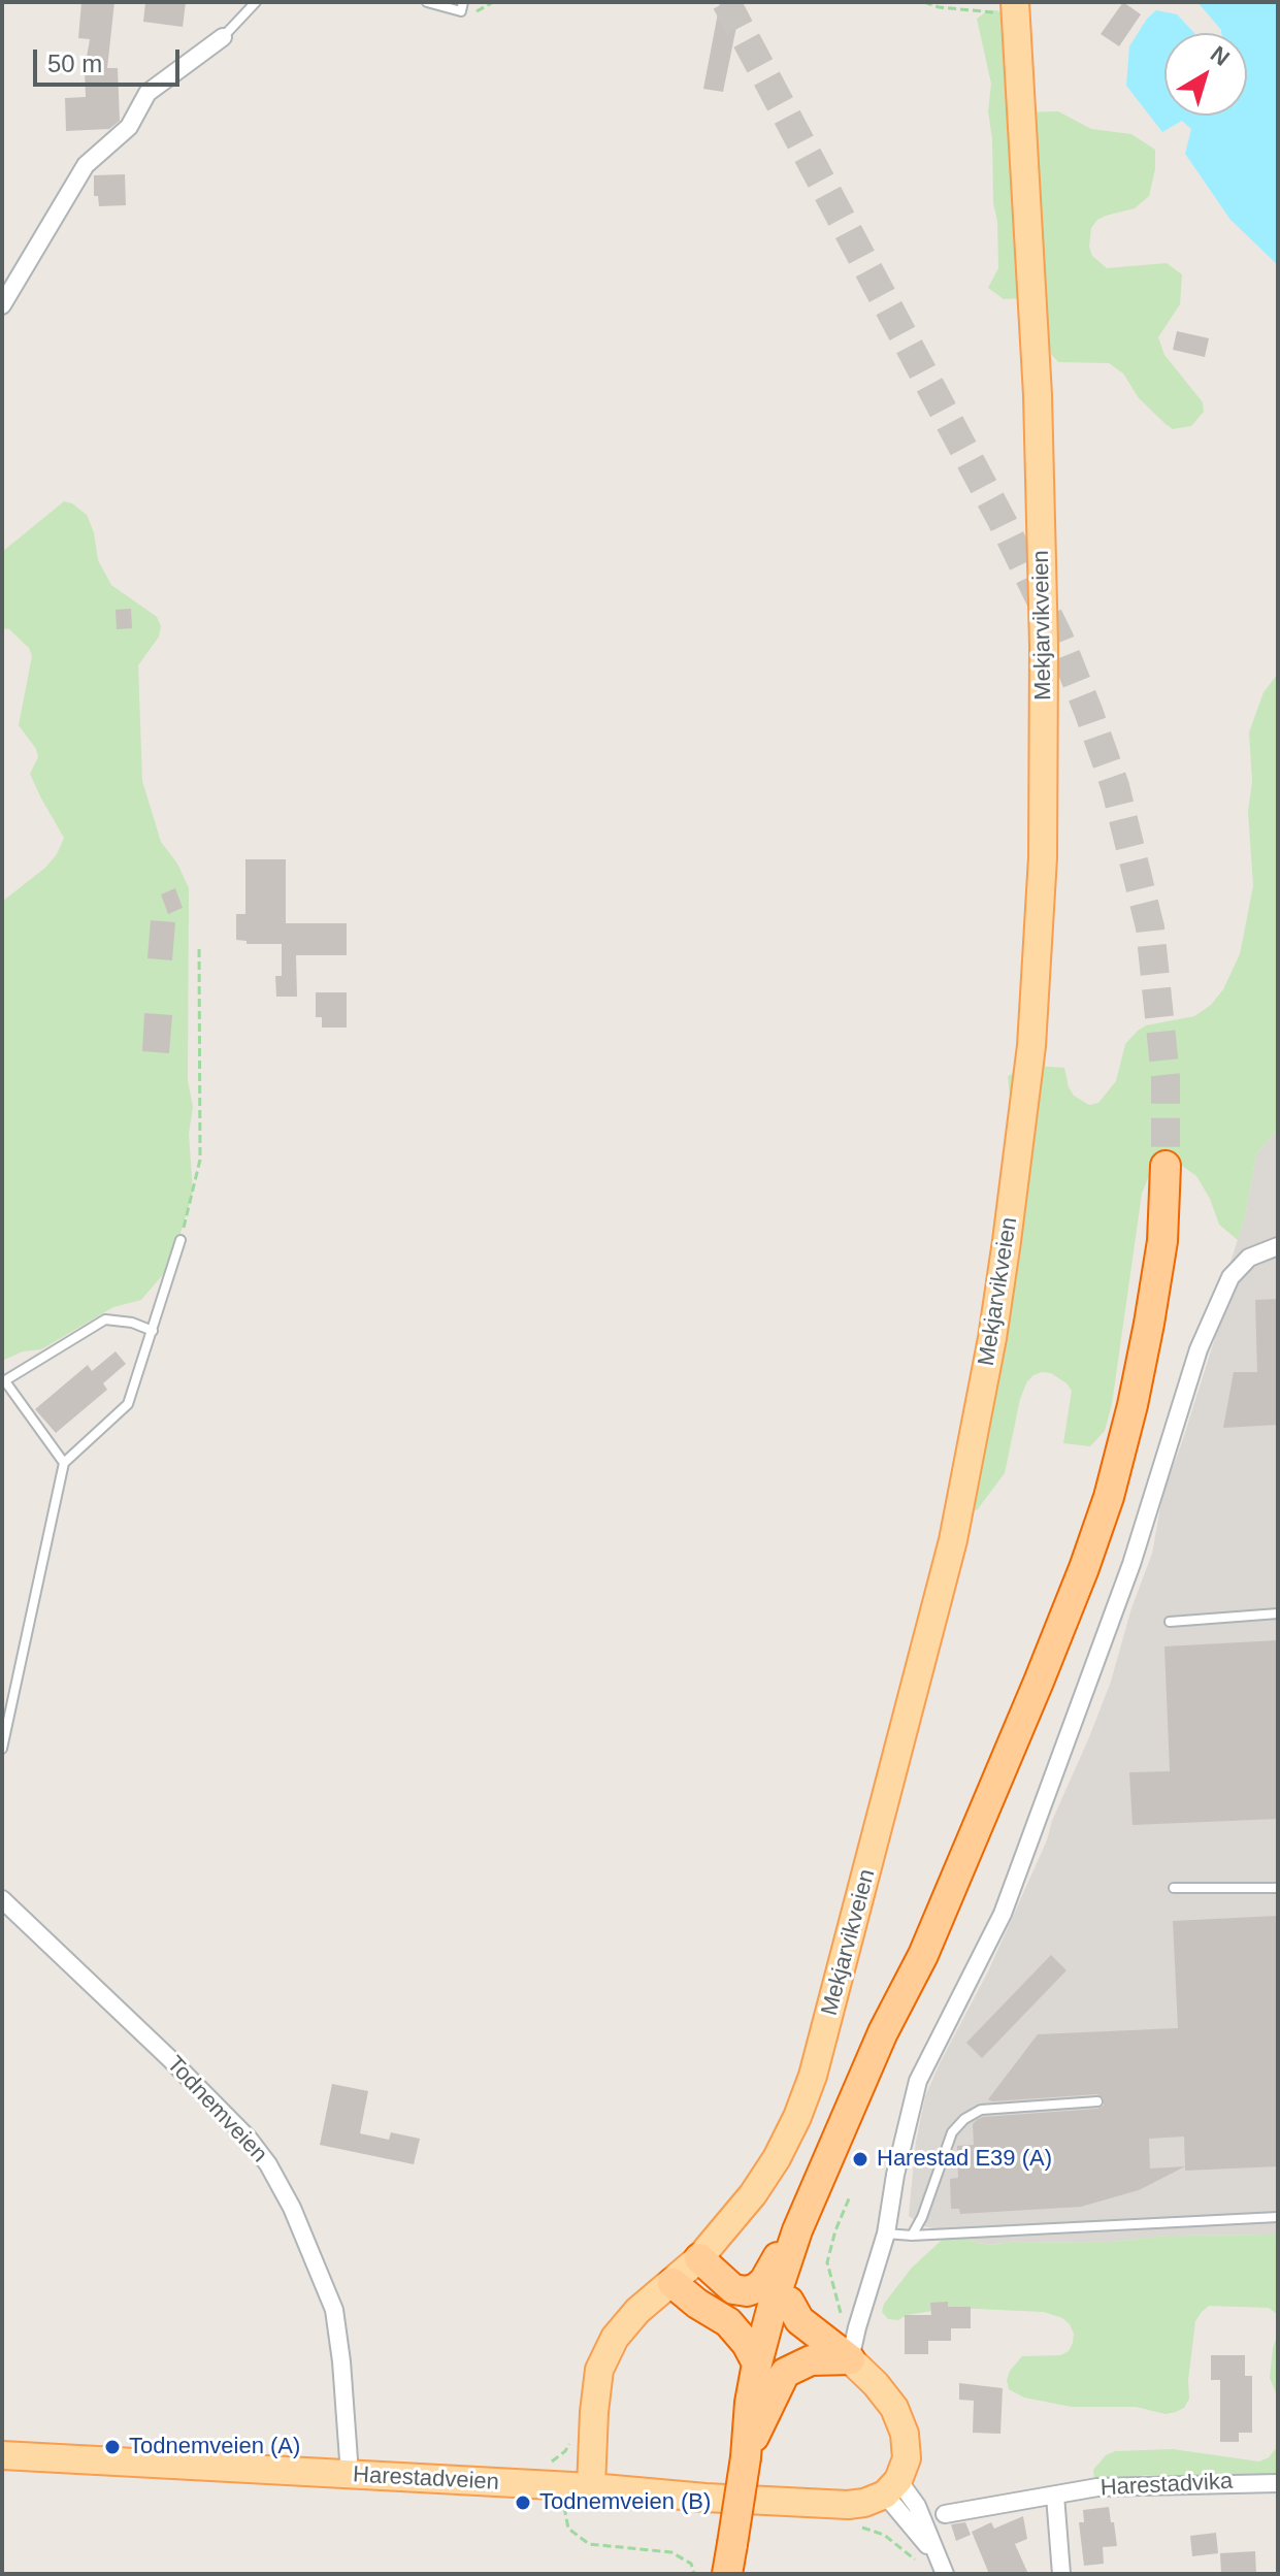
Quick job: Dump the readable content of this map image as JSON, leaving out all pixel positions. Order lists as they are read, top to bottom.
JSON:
{
  "streets": {
    "main road": ["Mekjarvikveien", "Harestadveien"],
    "street": ["Todnemveien", "Harestadvika"]
  },
  "crossings": [
    ["Mekjarvikveien", "Harestadveien"],
    ["Todnemveien", "Harestadveien"]
  ],
  "places": ["Harestad E39 (A)", "Todnemveien (A)", "Todnemveien (B)"],
  "scale_bar": "50 m",
  "north": "top right"
}
